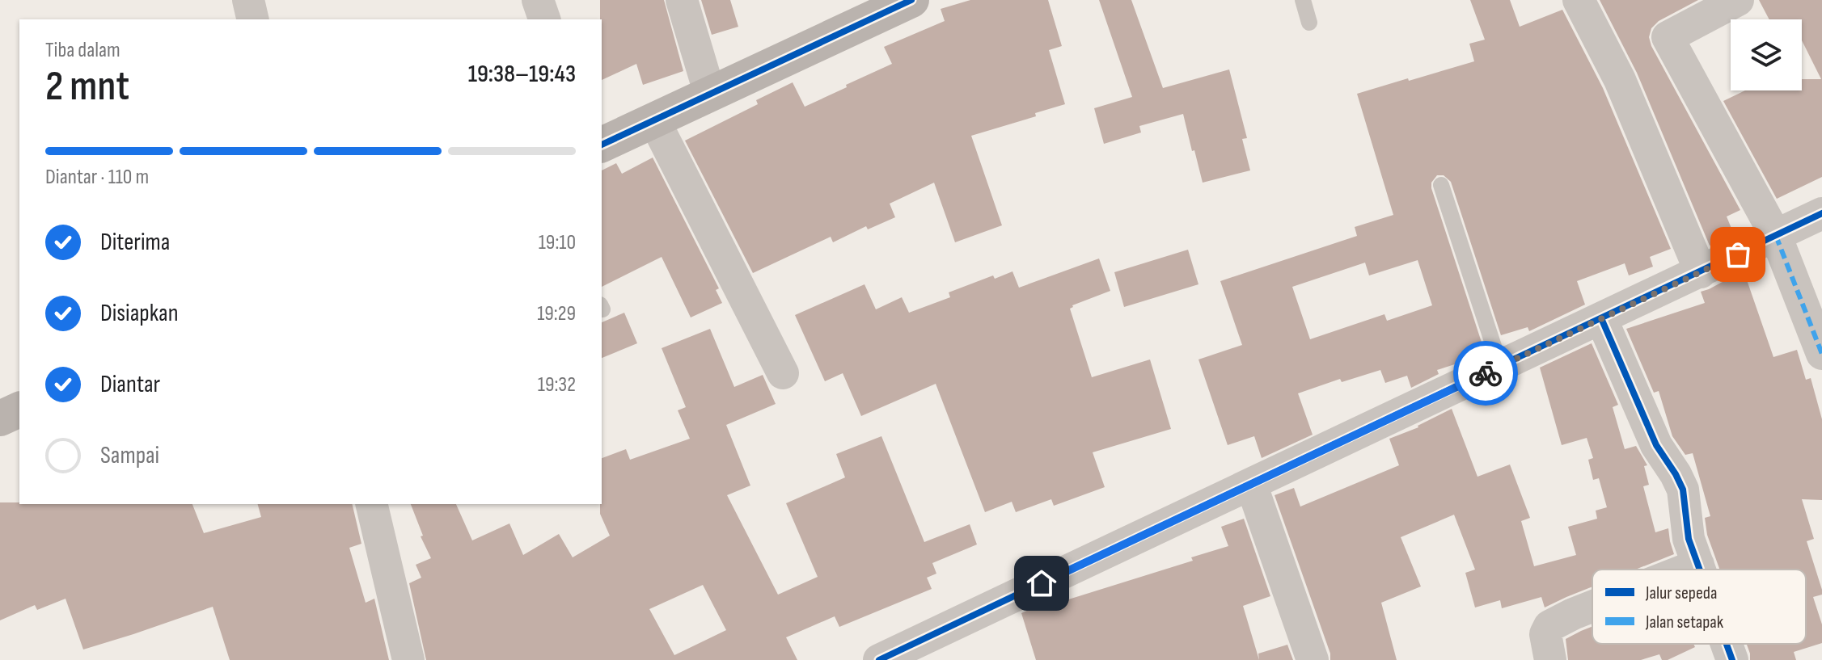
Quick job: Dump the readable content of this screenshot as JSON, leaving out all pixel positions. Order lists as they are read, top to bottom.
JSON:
{
  "legend": ["Jalur sepeda", "Jalan setapak"],
  "page": {
    "heading": ["2 mnt", "Tiba dalam", "19:38–19:43"],
    "bar": "Diantar · 110 m",
    "list": [
      ["Diterima", "19:10"],
      ["Disiapkan", "19:29"],
      ["Diantar", "19:32"],
      "Sampai"
    ]
  }
}
